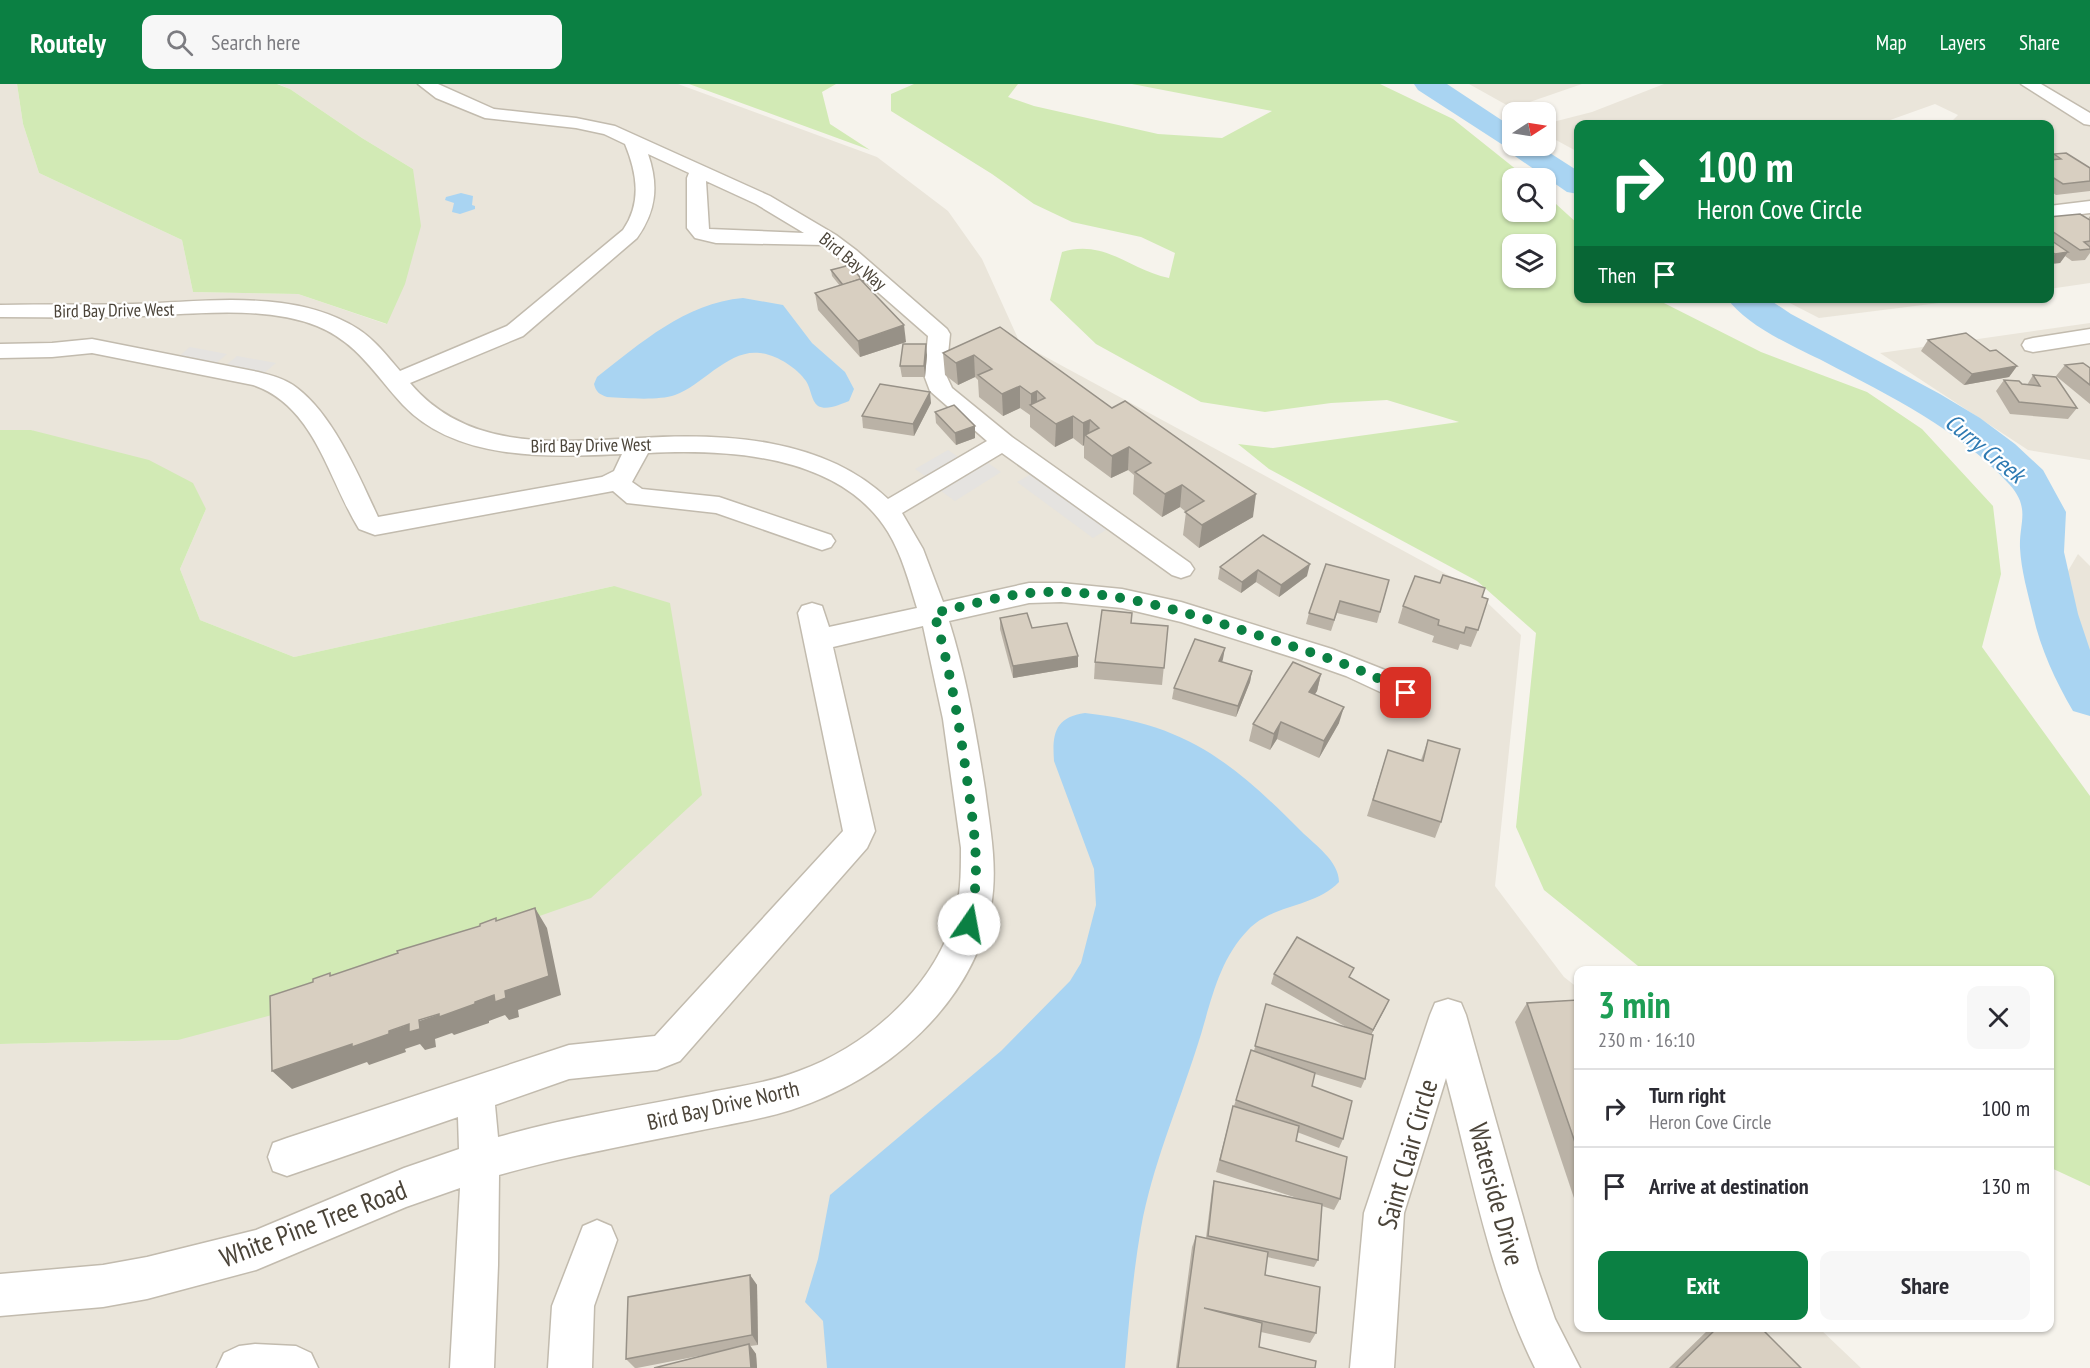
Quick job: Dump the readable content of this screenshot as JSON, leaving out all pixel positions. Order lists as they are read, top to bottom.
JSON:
{
  "streets": {
    "street": [
      "Bird Bay Way",
      "Bird Bay Drive West",
      "Bird Bay Drive North",
      "Saint Clair Circle",
      "Waterside Drive",
      "White Pine Tree Road"
    ]
  },
  "crossings": [
    ["Bird Bay Drive West", "Bird Bay Drive North"],
    ["Bird Bay Drive North", "White Pine Tree Road"],
    ["Saint Clair Circle", "Waterside Drive"]
  ],
  "water": ["Curry Creek"],
  "north": "right",
  "page": {
    "header": "Routely",
    "search": "Search here",
    "nav": ["Map", "Layers", "Share"],
    "turn": ["100 m", "Heron Cove Circle"],
    "then": "Then",
    "heading": ["3 min", "230 m · 16:10"],
    "list": [
      {
        "name": "Turn right",
        "note": "Heron Cove Circle",
        "value": "100 m"
      },
      {
        "name": "Arrive at destination",
        "value": "130 m"
      }
    ],
    "buttons": ["Exit", "Share"]
  }
}
